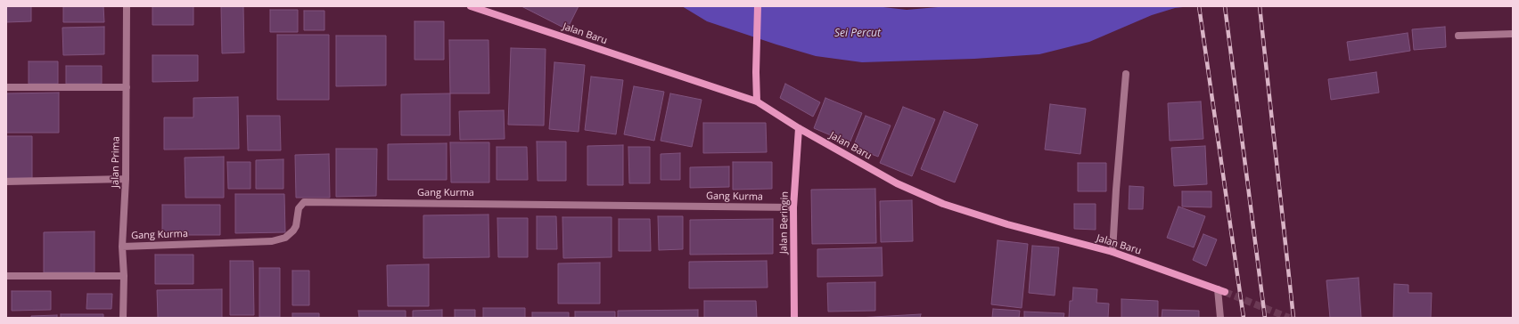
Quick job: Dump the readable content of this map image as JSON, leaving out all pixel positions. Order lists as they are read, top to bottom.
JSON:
{
  "streets": {
    "main road": ["Jalan Baru", "Jalan Beringin"],
    "street": ["Jalan Prima", "Gang Kurma"]
  },
  "crossings": [
    ["Jalan Baru", "Jalan Beringin"],
    ["Jalan Prima", "Gang Kurma"],
    ["Gang Kurma", "Jalan Beringin"]
  ],
  "water": ["Sei Percut"]
}
